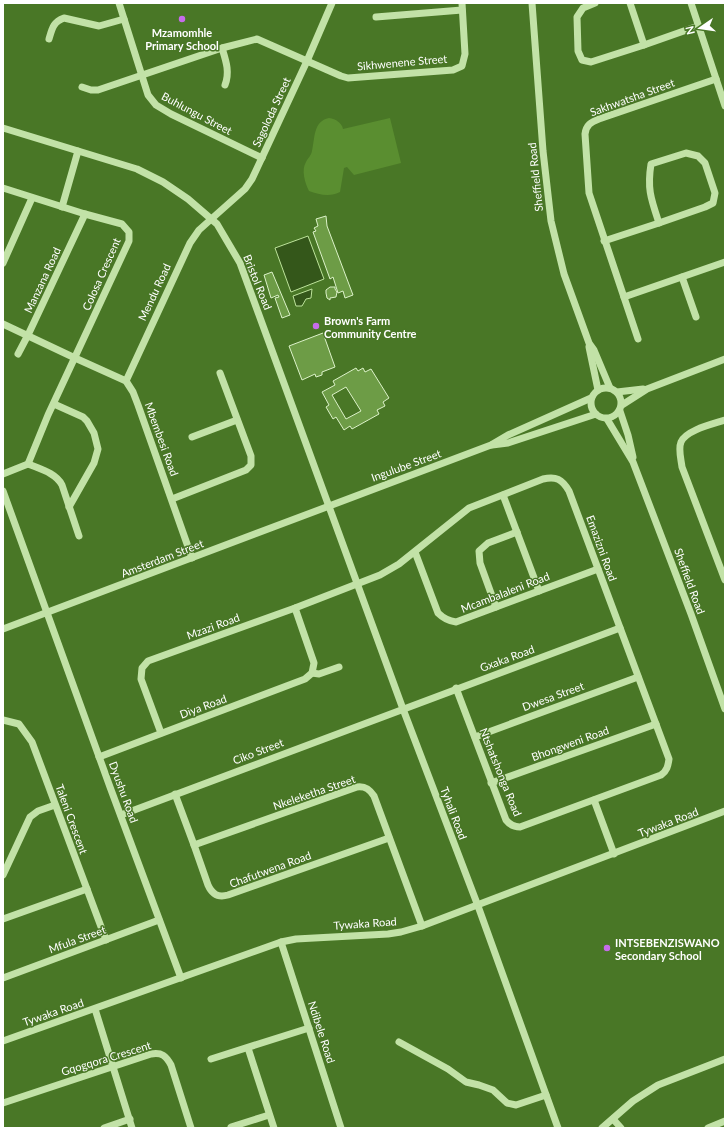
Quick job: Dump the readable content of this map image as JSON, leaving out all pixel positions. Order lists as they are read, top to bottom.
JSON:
{
  "streets": {
    "street": [
      "Sikhwenene Street",
      "Sakhwatsha Street",
      "Sagoloda Street",
      "Buhlungu Street",
      "Sheffield Road",
      "Colosa Crescent",
      "Manzana Road",
      "Bristol Road",
      "Mendu Road",
      "Mbembesi Road",
      "Ingulube Street",
      "Emazizni Road",
      "Amsterdam Street",
      "Mcambalaleni Road",
      "Mzazi Road",
      "Gxaka Road",
      "Dwesa Street",
      "Diya Road",
      "Bhongweni Road",
      "Ciko Street",
      "Ntshatshonga Road",
      "Dyushu Road",
      "Nkeleketha Street",
      "Tyhali Road",
      "Taleni Crescent",
      "Tywaka Road",
      "Chafutwena Road",
      "Mfula Street",
      "Ndibele Road",
      "Gqogqora Crescent"
    ]
  },
  "crossings": [
    ["Sikhwenene Street", "Sagoloda Street"],
    ["Sikhwenene Street", "Buhlungu Street"],
    ["Sagoloda Street", "Buhlungu Street"],
    ["Sagoloda Street", "Bristol Road"],
    ["Sagoloda Street", "Mendu Road"],
    ["Sheffield Road", "Ingulube Street"],
    ["Colosa Crescent", "Manzana Road"],
    ["Bristol Road", "Mendu Road"],
    ["Bristol Road", "Ingulube Street"],
    ["Bristol Road", "Amsterdam Street"],
    ["Bristol Road", "Tyhali Road"],
    ["Mendu Road", "Mbembesi Road"],
    ["Mbembesi Road", "Amsterdam Street"],
    ["Ingulube Street", "Amsterdam Street"],
    ["Ingulube Street", "Tyhali Road"],
    ["Emazizni Road", "Mcambalaleni Road"],
    ["Emazizni Road", "Mzazi Road"],
    ["Emazizni Road", "Gxaka Road"],
    ["Emazizni Road", "Dwesa Street"],
    ["Emazizni Road", "Bhongweni Road"],
    ["Emazizni Road", "Ntshatshonga Road"],
    ["Emazizni Road", "Tyhali Road"],
    ["Amsterdam Street", "Dyushu Road"],
    ["Amsterdam Street", "Tyhali Road"],
    ["Mzazi Road", "Diya Road"],
    ["Mzazi Road", "Tyhali Road"],
    ["Gxaka Road", "Ciko Street"],
    ["Gxaka Road", "Ntshatshonga Road"],
    ["Gxaka Road", "Tyhali Road"],
    ["Dwesa Street", "Ntshatshonga Road"],
    ["Diya Road", "Dyushu Road"],
    ["Bhongweni Road", "Ntshatshonga Road"],
    ["Ciko Street", "Dyushu Road"],
    ["Ciko Street", "Tyhali Road"],
    ["Ciko Street", "Chafutwena Road"],
    ["Dyushu Road", "Tywaka Road"],
    ["Dyushu Road", "Mfula Street"],
    ["Nkeleketha Street", "Tywaka Road"],
    ["Nkeleketha Street", "Chafutwena Road"],
    ["Tyhali Road", "Tywaka Road"],
    ["Taleni Crescent", "Mfula Street"],
    ["Tywaka Road", "Ndibele Road"]
  ],
  "places": ["Mzamomhle Primary School", "Brown's Farm Community Centre", "INTSEBENZISWANO Secondary School"],
  "north": "left"
}
